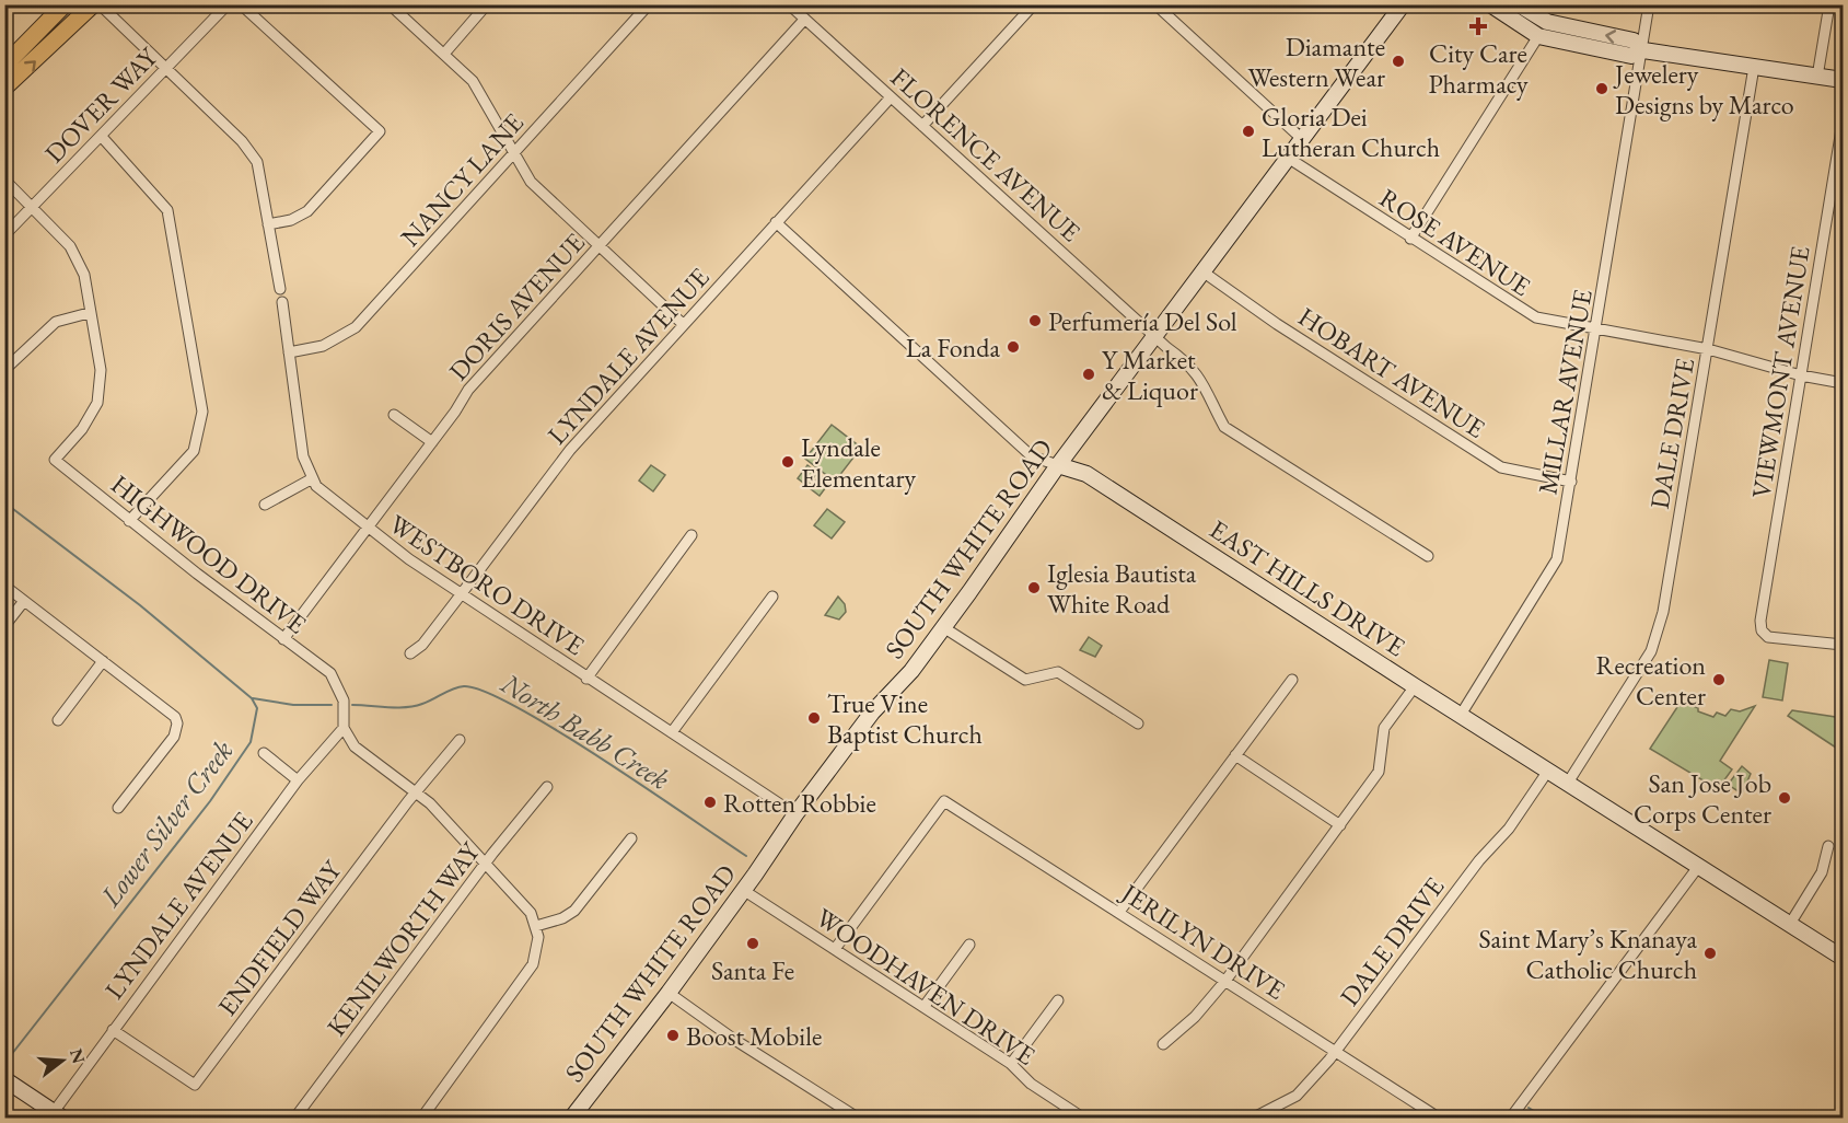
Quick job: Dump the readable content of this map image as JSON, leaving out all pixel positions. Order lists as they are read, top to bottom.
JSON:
{
  "streets": {
    "main road": ["SOUTH WHITE ROAD", "EAST HILLS DRIVE"],
    "street": [
      "DOVER WAY",
      "FLORENCE AVENUE",
      "NANCY LANE",
      "ROSE AVENUE",
      "DORIS AVENUE",
      "LYNDALE AVENUE",
      "HOBART AVENUE",
      "VIEWMONT AVENUE",
      "MILLAR AVENUE",
      "DALE DRIVE",
      "HIGHWOOD DRIVE",
      "WESTBORO DRIVE",
      "ENDFIELD WAY",
      "KENILWORTH WAY",
      "JERILYN DRIVE",
      "WOODHAVEN DRIVE"
    ]
  },
  "crossings": [
    ["DOVER WAY", "HIGHWOOD DRIVE"],
    ["FLORENCE AVENUE", "DORIS AVENUE"],
    ["FLORENCE AVENUE", "LYNDALE AVENUE"],
    ["FLORENCE AVENUE", "SOUTH WHITE ROAD"],
    ["NANCY LANE", "WESTBORO DRIVE"],
    ["ROSE AVENUE", "VIEWMONT AVENUE"],
    ["ROSE AVENUE", "MILLAR AVENUE"],
    ["ROSE AVENUE", "DALE DRIVE"],
    ["ROSE AVENUE", "SOUTH WHITE ROAD"],
    ["DORIS AVENUE", "HIGHWOOD DRIVE"],
    ["DORIS AVENUE", "WESTBORO DRIVE"],
    ["LYNDALE AVENUE", "HIGHWOOD DRIVE"],
    ["LYNDALE AVENUE", "WESTBORO DRIVE"],
    ["LYNDALE AVENUE", "EAST HILLS DRIVE"],
    ["LYNDALE AVENUE", "ENDFIELD WAY"],
    ["HOBART AVENUE", "MILLAR AVENUE"],
    ["HOBART AVENUE", "SOUTH WHITE ROAD"],
    ["MILLAR AVENUE", "EAST HILLS DRIVE"],
    ["DALE DRIVE", "EAST HILLS DRIVE"],
    ["DALE DRIVE", "JERILYN DRIVE"],
    ["SOUTH WHITE ROAD", "WESTBORO DRIVE"],
    ["SOUTH WHITE ROAD", "EAST HILLS DRIVE"],
    ["SOUTH WHITE ROAD", "WOODHAVEN DRIVE"],
    ["JERILYN DRIVE", "WOODHAVEN DRIVE"]
  ],
  "water": ["North Babb Creek", "Lower Silver Creek"],
  "places": {
    "health": ["City Care Pharmacy"],
    "other": [
      "Diamante Western Wear",
      "Jewelery Designs by Marco",
      "Gloria Dei Lutheran Church",
      "Perfumería Del Sol",
      "La Fonda",
      "Y Market & Liquor",
      "Lyndale Elementary",
      "Iglesia Bautista White Road",
      "Recreation Center",
      "True Vine Baptist Church",
      "San Jose Job Corps Center",
      "Rotten Robbie",
      "Santa Fe",
      "Saint Mary’s Knanaya Catholic Church",
      "Boost Mobile"
    ]
  },
  "north": "right"
}
